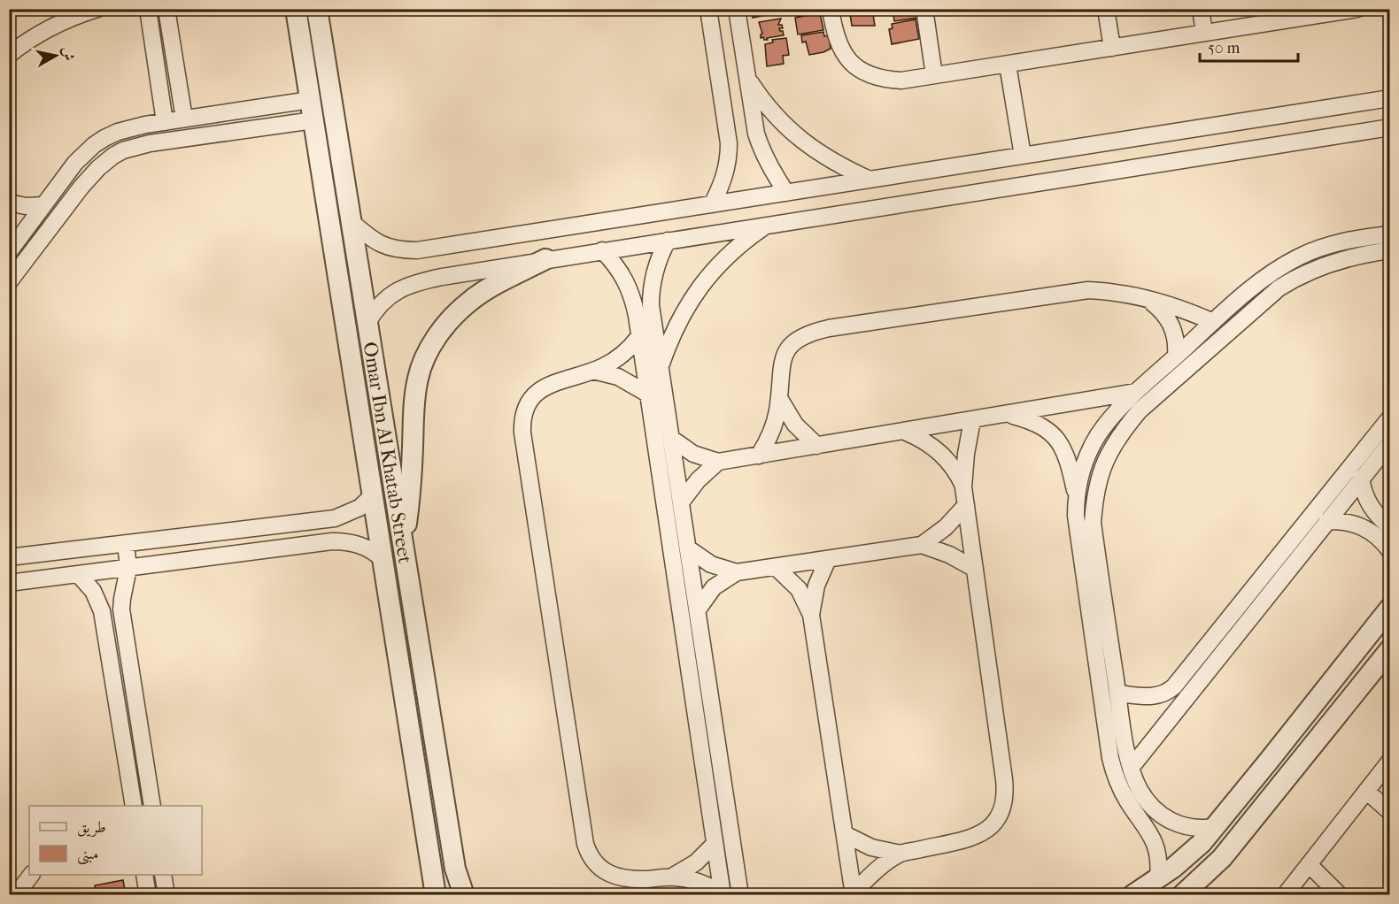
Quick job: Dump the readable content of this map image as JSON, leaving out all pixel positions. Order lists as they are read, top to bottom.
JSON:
{
  "streets": {
    "street": ["Omar Ibn Al Khatab Street"]
  },
  "legend": ["طريق", "مبنى"],
  "scale_bar": "50 m",
  "north": "right"
}
